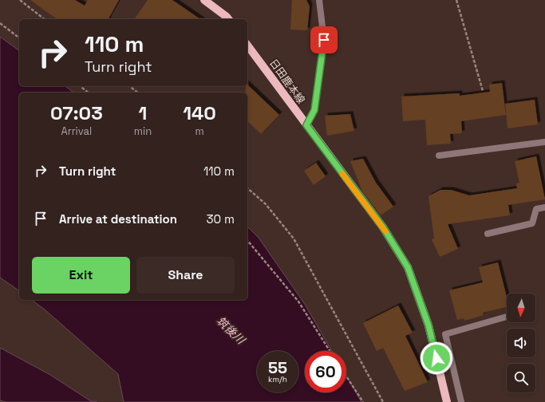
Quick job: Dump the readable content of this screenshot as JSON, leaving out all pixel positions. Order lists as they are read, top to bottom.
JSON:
{
  "streets": {
    "main road": ["日田鹿本線"]
  },
  "water": ["筑後川"],
  "north": "bottom",
  "page": {
    "turn": ["110 m", "Turn right"],
    "eta": [
      "07:03",
      "Arrival",
      "1",
      "min",
      "140",
      "m"
    ],
    "list": [
      {
        "name": "Turn right",
        "value": "110 m"
      },
      {
        "name": "Arrive at destination",
        "value": "30 m"
      }
    ],
    "buttons": ["Exit", "Share"],
    "speed": "55 km/h",
    "limit": "60"
  }
}
